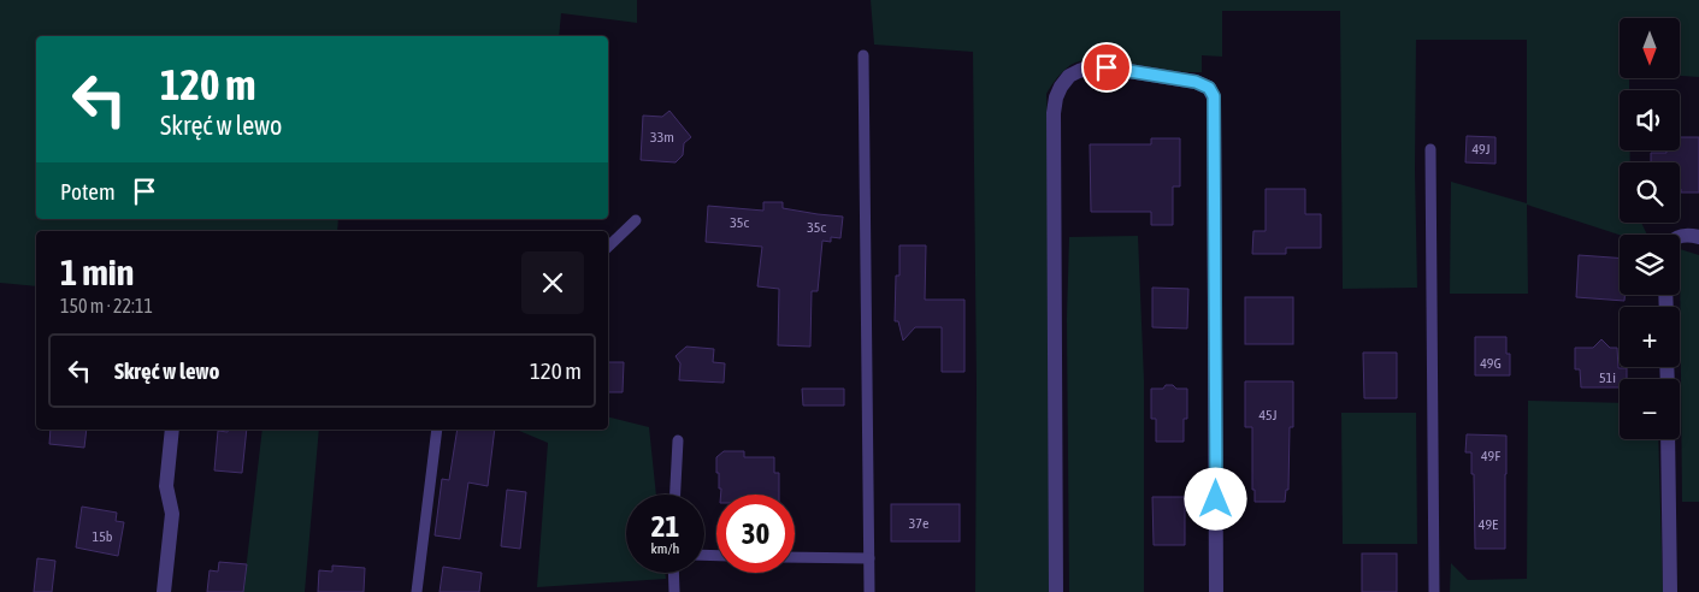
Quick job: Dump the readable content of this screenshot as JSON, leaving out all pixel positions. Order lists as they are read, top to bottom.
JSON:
{
  "house_numbers": [
    "33m",
    "49J",
    "35c",
    "35c",
    "49G",
    "51i",
    "45J",
    "49F",
    "37e",
    "49E",
    "15b"
  ],
  "north": "bottom",
  "page": {
    "map_buttons": ["+", "−"],
    "turn": ["120 m", "Skręć w lewo"],
    "then": "Potem",
    "heading": ["1 min", "150 m · 22:11"],
    "list": [
      {
        "name": "Skręć w lewo",
        "value": "120 m"
      }
    ],
    "speed": "21 km/h",
    "limit": "30"
  }
}
